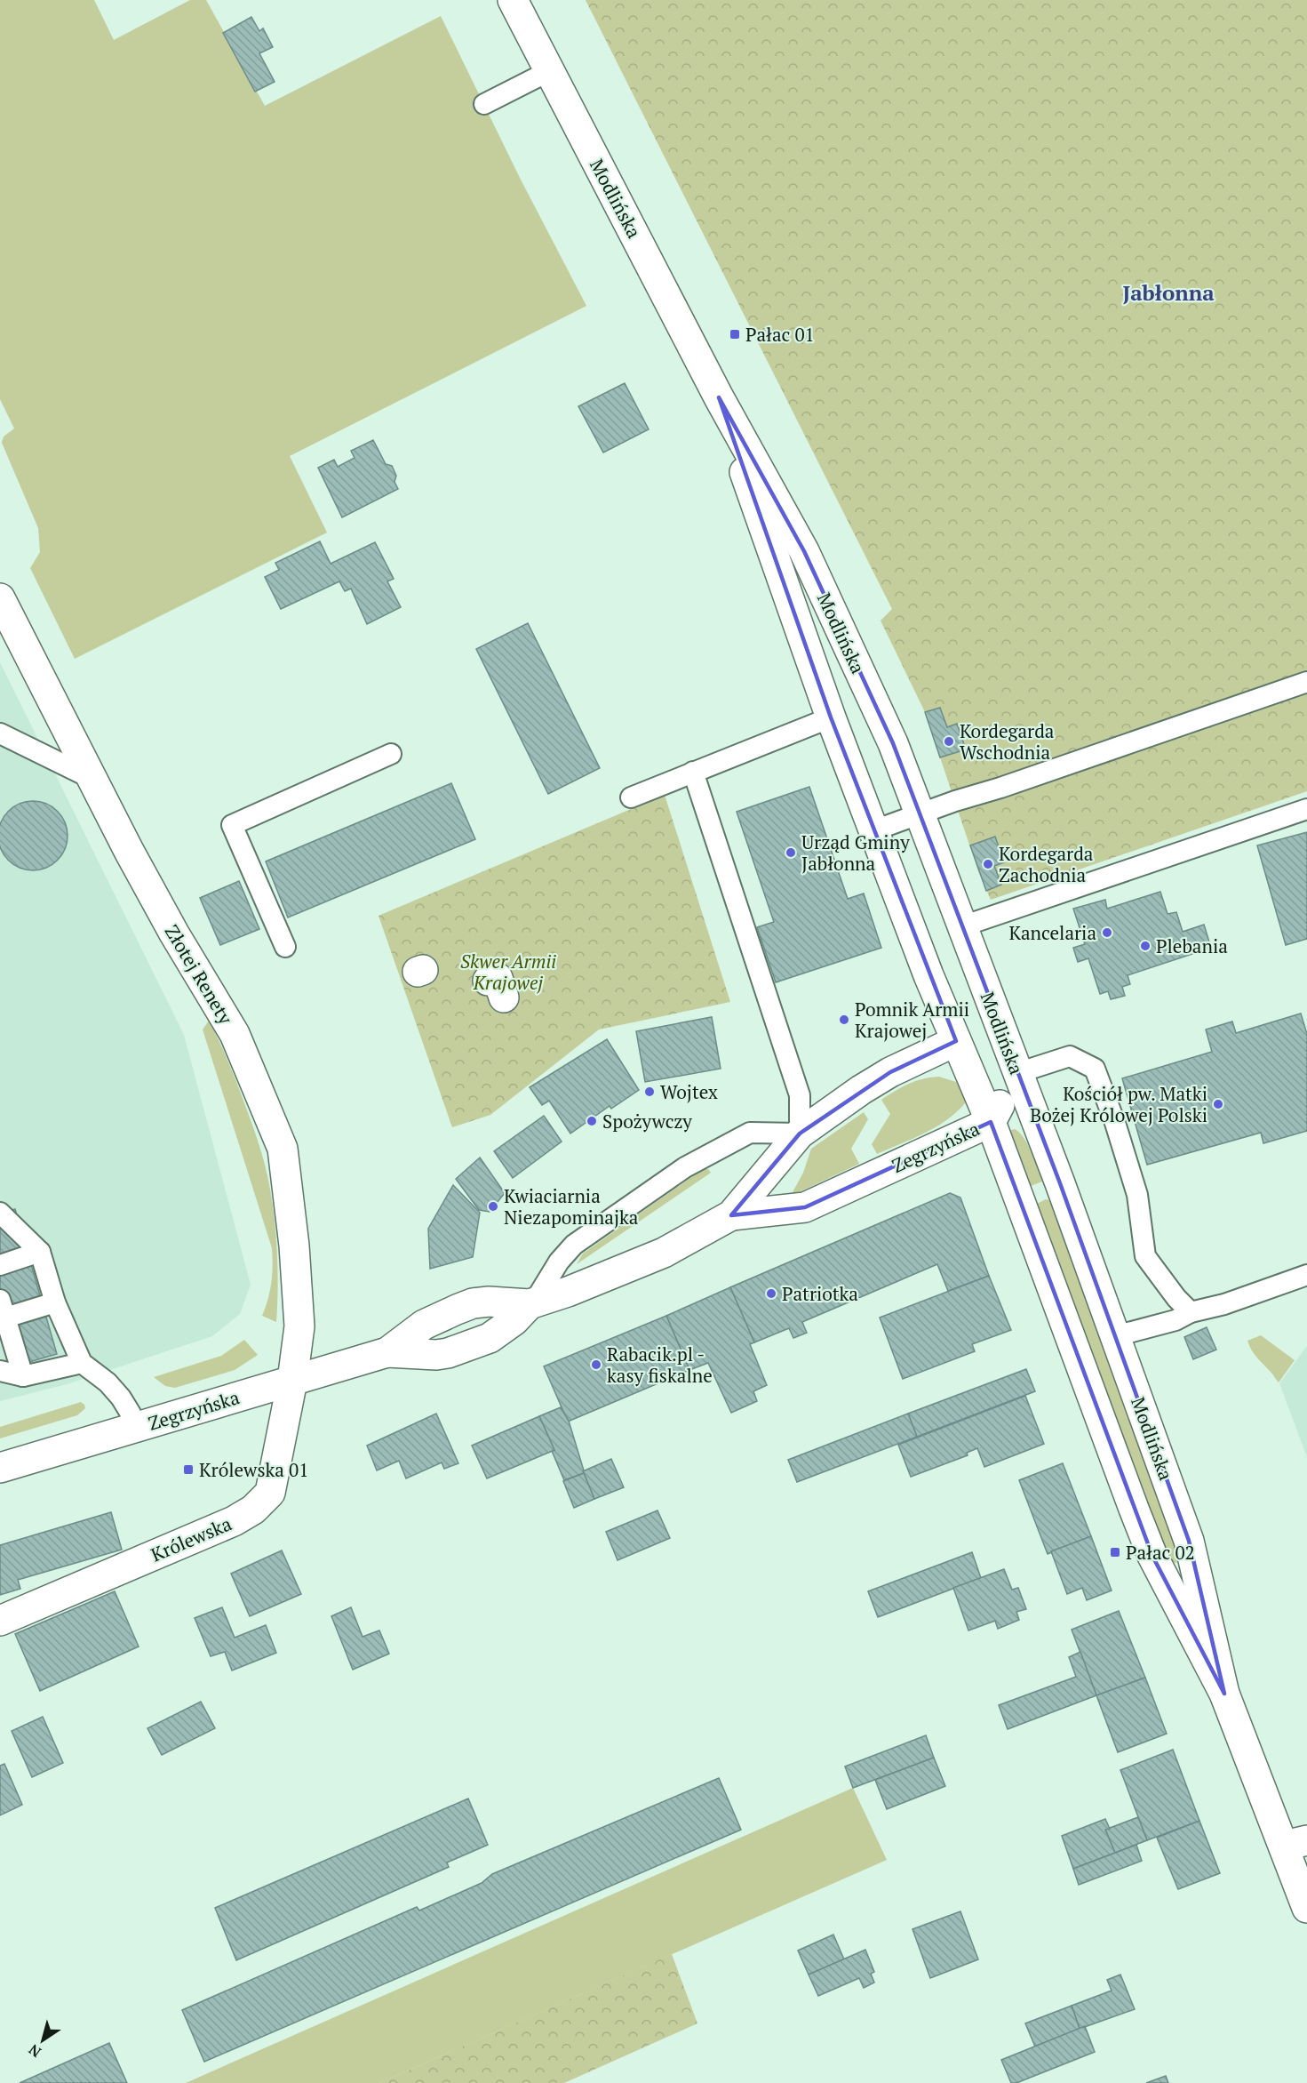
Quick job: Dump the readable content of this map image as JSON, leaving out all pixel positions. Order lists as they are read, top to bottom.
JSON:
{
  "streets": {
    "main road": [
      "Modlińska",
      "Złotej Renety",
      "Zegrzyńska",
      "Królewska"
    ]
  },
  "crossings": [
    ["Modlińska", "Zegrzyńska"],
    ["Złotej Renety", "Zegrzyńska"],
    ["Złotej Renety", "Królewska"],
    ["Zegrzyńska", "Królewska"]
  ],
  "districts": ["Jabłonna"],
  "parks": ["Skwer Armii Krajowej"],
  "places": {
    "transit": ["Pałac 01", "Królewska 01", "Pałac 02"],
    "other": [
      "Kordegarda Wschodnia",
      "Urząd Gminy Jabłonna",
      "Kordegarda Zachodnia",
      "Kancelaria",
      "Plebania",
      "Pomnik Armii Krajowej",
      "Wojtex",
      "Kościół pw. Matki Bożej Królowej Polski",
      "Spożywczy",
      "Kwiaciarnia Niezapominajka",
      "Patriotka",
      "Rabacik.pl - kasy fiskalne"
    ]
  },
  "north": "bottom left"
}
